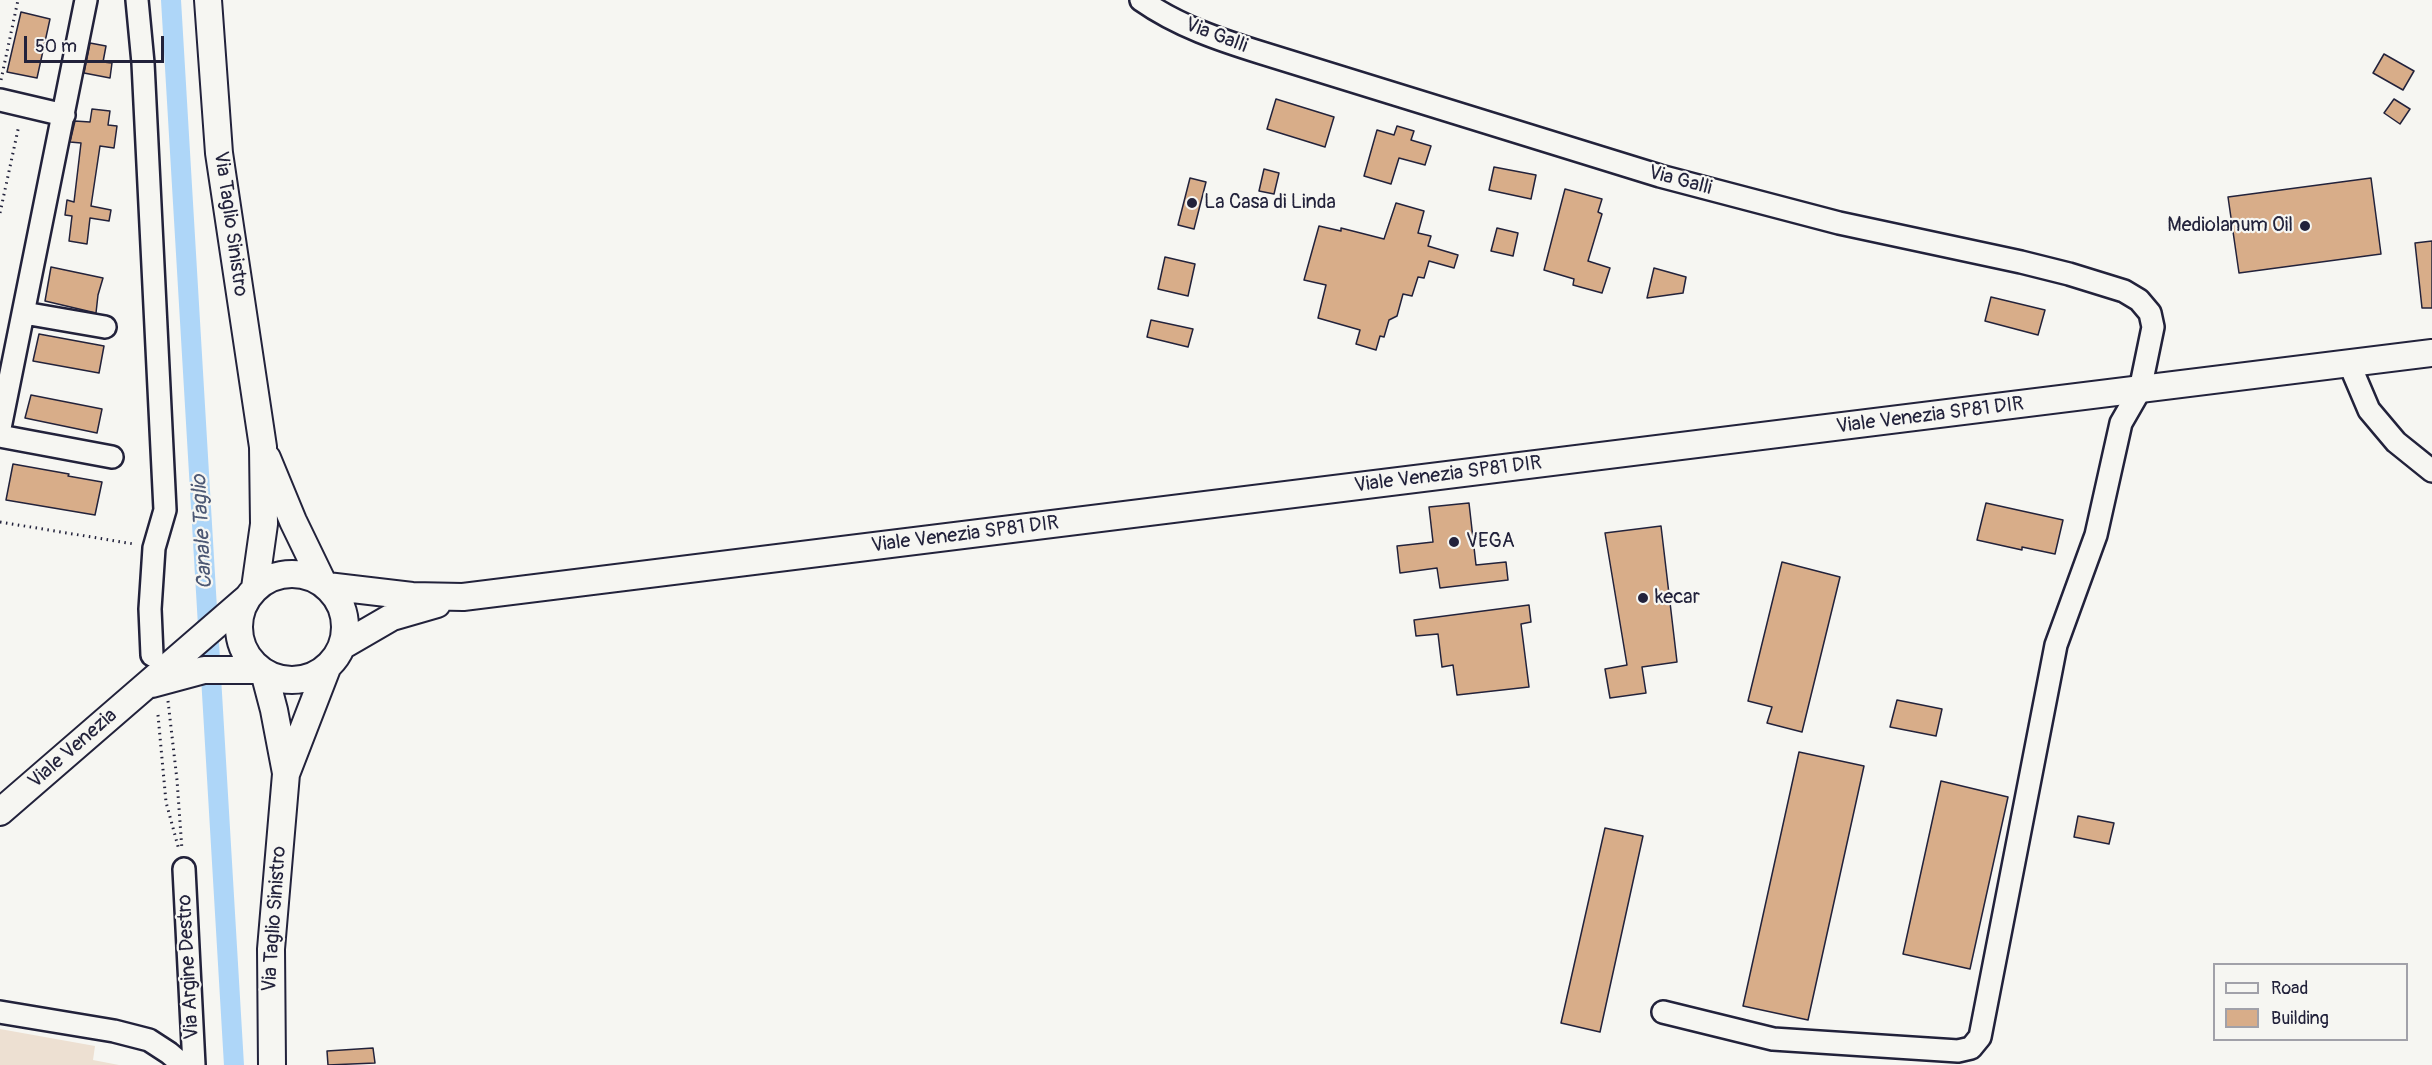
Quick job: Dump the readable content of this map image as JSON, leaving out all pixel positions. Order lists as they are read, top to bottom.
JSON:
{
  "streets": {
    "main road": ["Via Taglio Sinistro", "Viale Venezia SP81 DIR", "Viale Venezia"],
    "street": ["Via Galli", "Via Argine Destro"]
  },
  "crossings": [
    ["Via Galli", "Viale Venezia SP81 DIR"],
    ["Via Taglio Sinistro", "Viale Venezia"]
  ],
  "water": ["Canale Taglio"],
  "places": [
    "La Casa di Linda",
    "Mediolanum Oil",
    "VEGA",
    "kecar"
  ],
  "legend": ["Road", "Building"],
  "scale_bar": "50 m"
}
